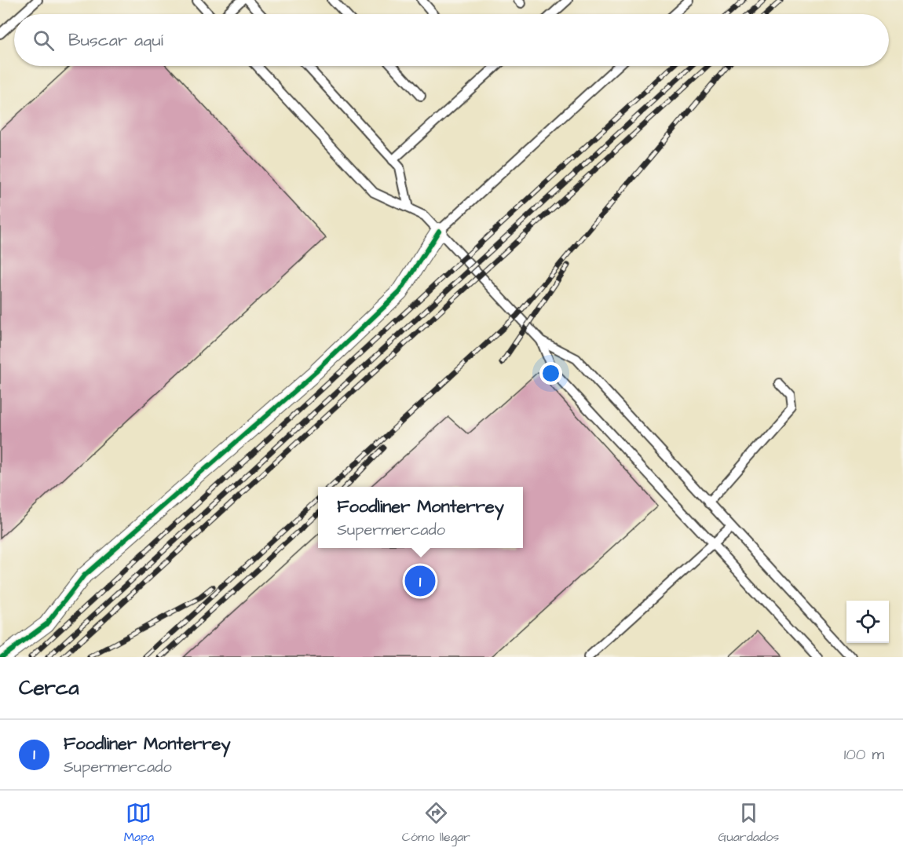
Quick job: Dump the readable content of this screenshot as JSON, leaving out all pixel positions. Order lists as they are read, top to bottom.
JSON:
{
  "page": {
    "search": "Buscar aquí",
    "popup": ["Foodliner Monterrey", "Supermercado"],
    "pins": "1",
    "heading": "Cerca",
    "list": [
      {
        "mark": "1",
        "name": "Foodliner Monterrey",
        "note": "Supermercado",
        "value": "100 m"
      }
    ],
    "nav": ["Mapa", "Cómo llegar", "Guardados"]
  }
}
